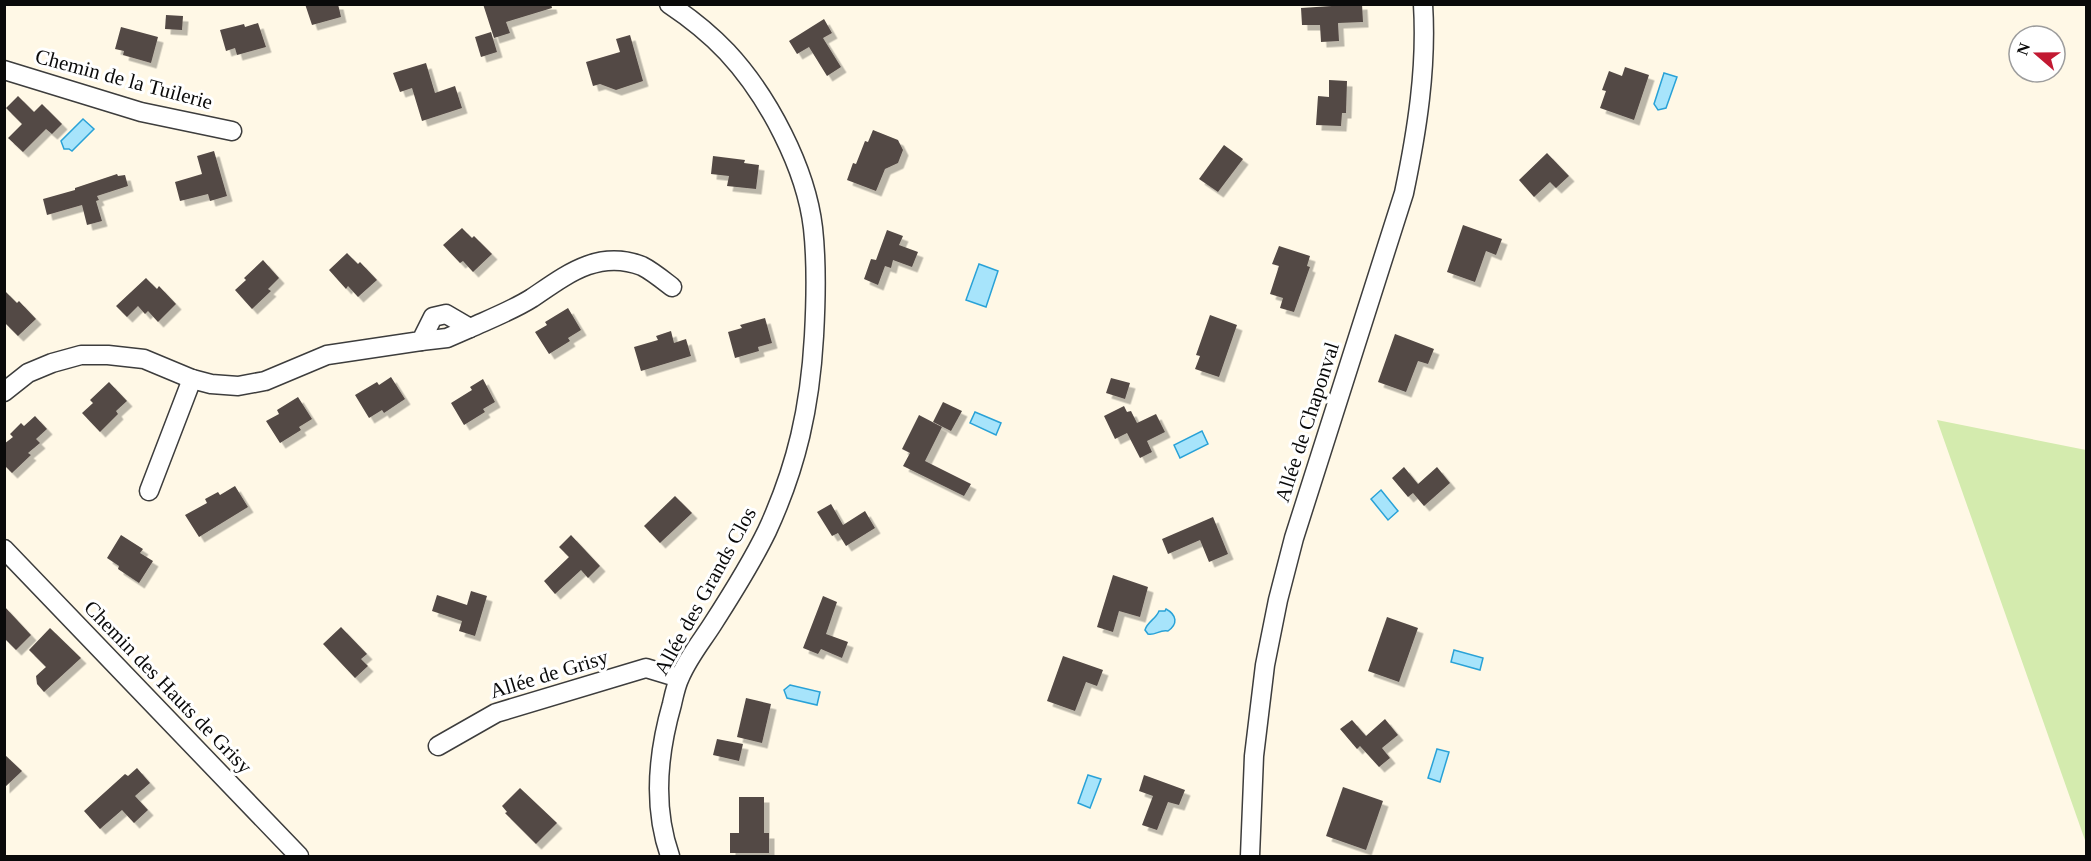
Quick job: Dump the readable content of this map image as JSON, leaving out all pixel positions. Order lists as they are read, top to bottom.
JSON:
{
  "streets": {
    "street": [
      "Chemin de la Tuilerie",
      "Allée de Chaponval",
      "Allée des Grands Clos",
      "Allée de Grisy",
      "Chemin des Hauts de Grisy"
    ]
  },
  "crossings": [
    ["Allée des Grands Clos", "Allée de Grisy"]
  ],
  "north": "left"
}
